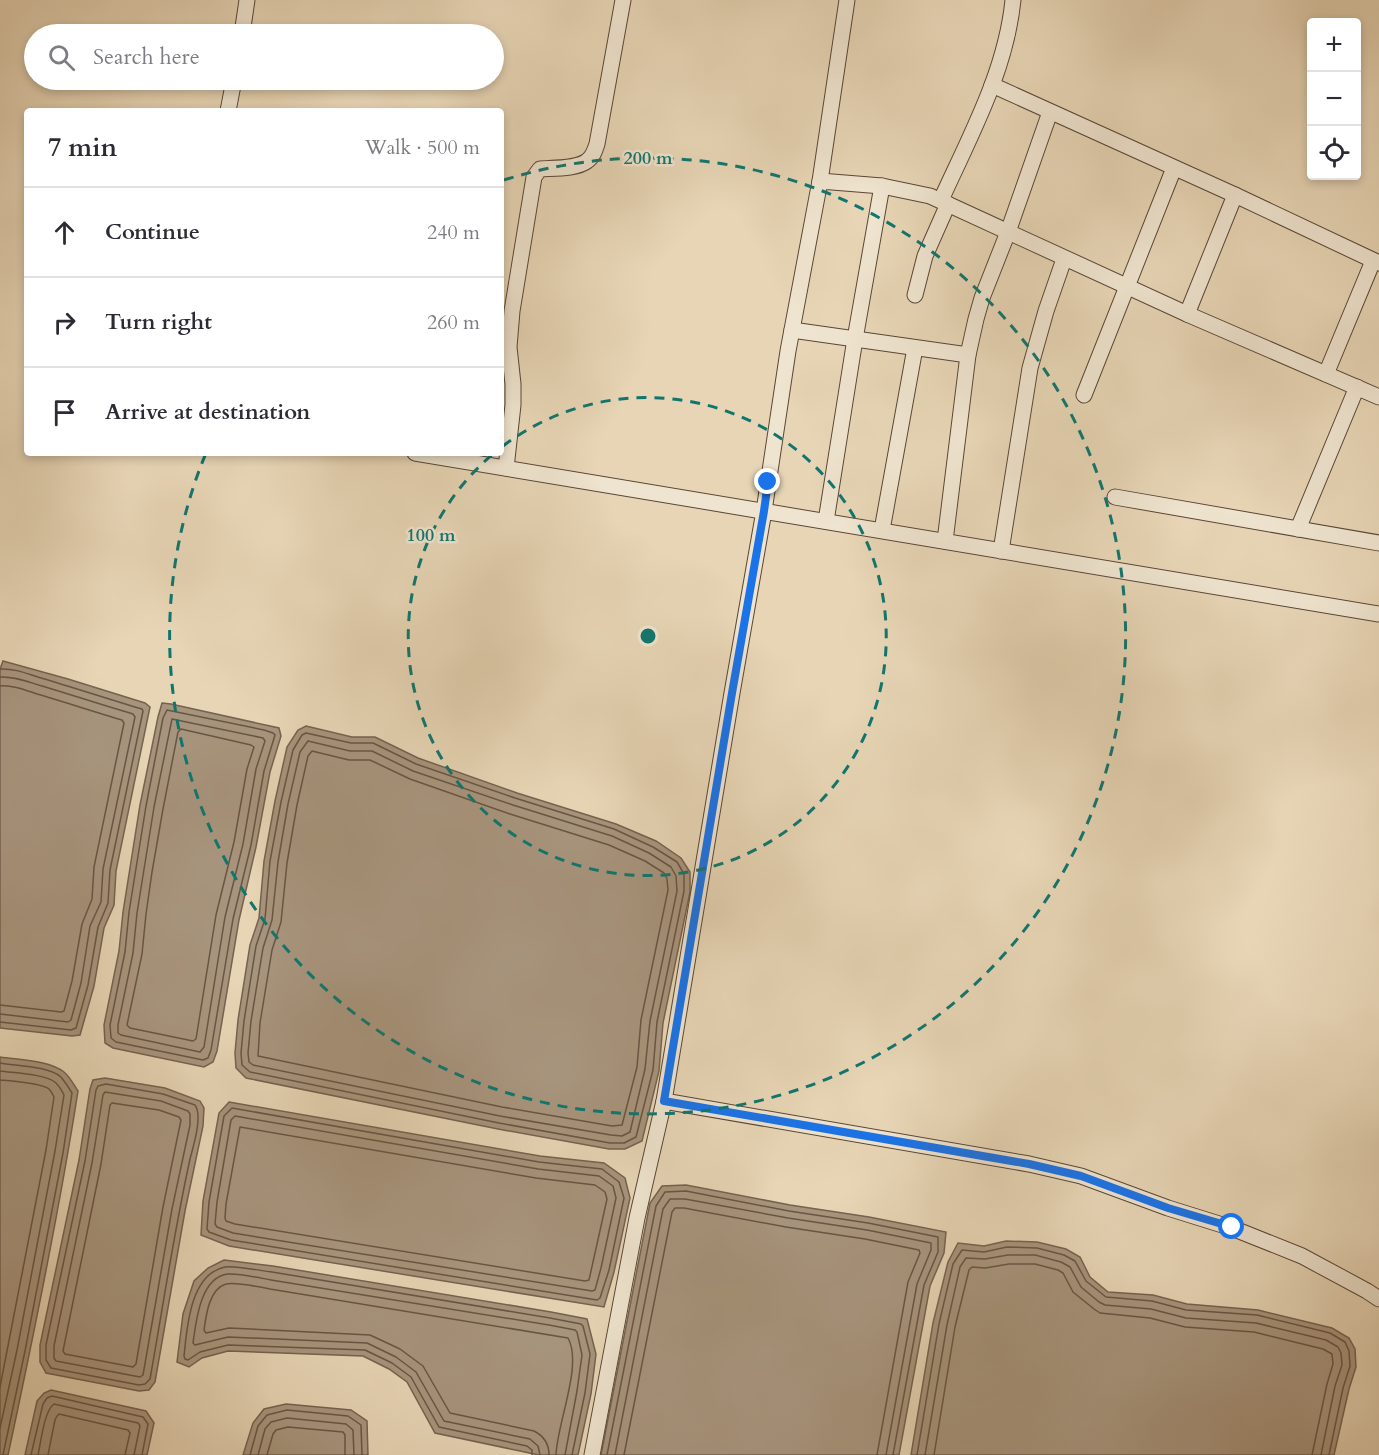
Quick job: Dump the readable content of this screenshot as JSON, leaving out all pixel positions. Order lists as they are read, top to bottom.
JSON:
{
  "page": {
    "map_buttons": ["+", "−"],
    "search": "Search here",
    "heading": ["7 min", "Walk · 500 m"],
    "list": [
      ["Continue", "240 m"],
      ["Turn right", "260 m"],
      "Arrive at destination"
    ]
  },
  "rings": ["200 m", "100 m"]
}
